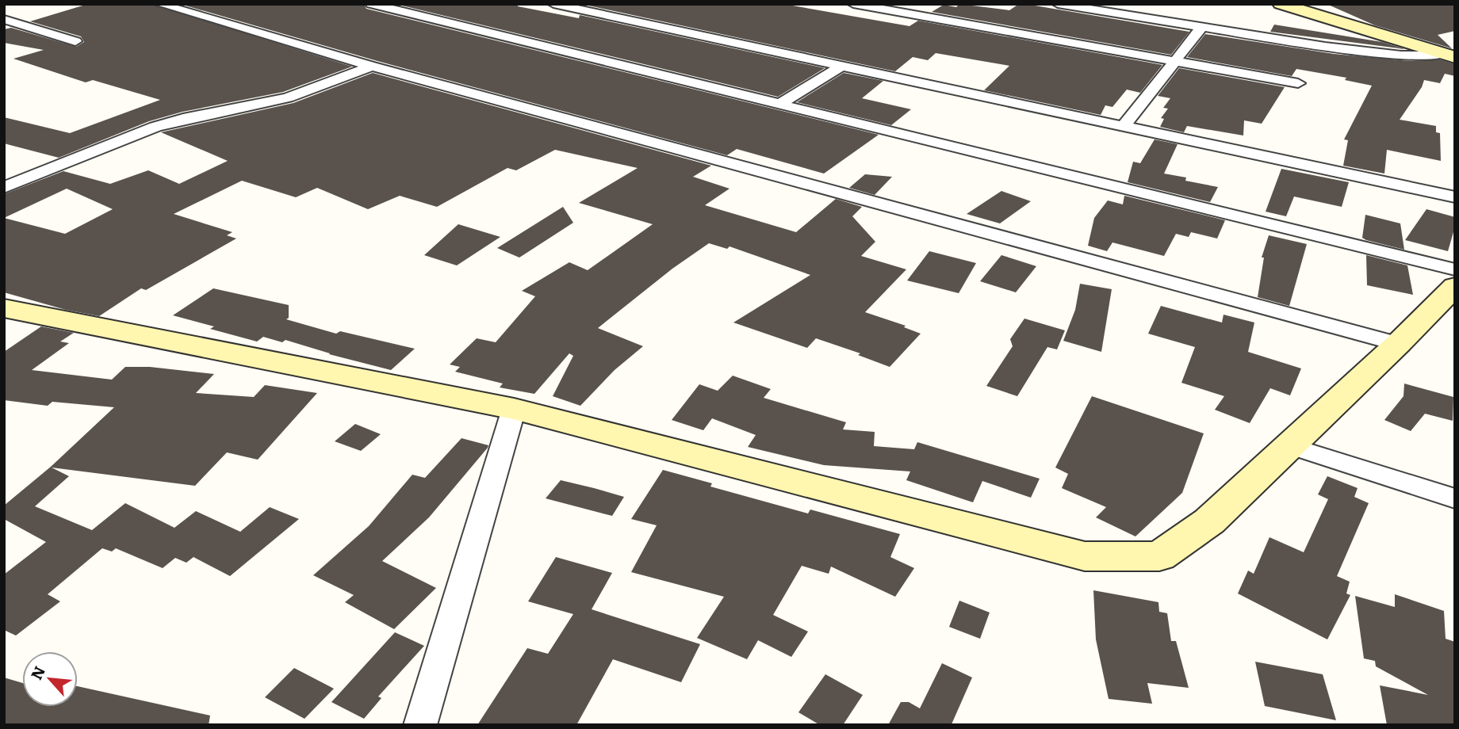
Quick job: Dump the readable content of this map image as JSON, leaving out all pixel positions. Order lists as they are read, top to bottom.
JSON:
{
  "north": "top left"
}
